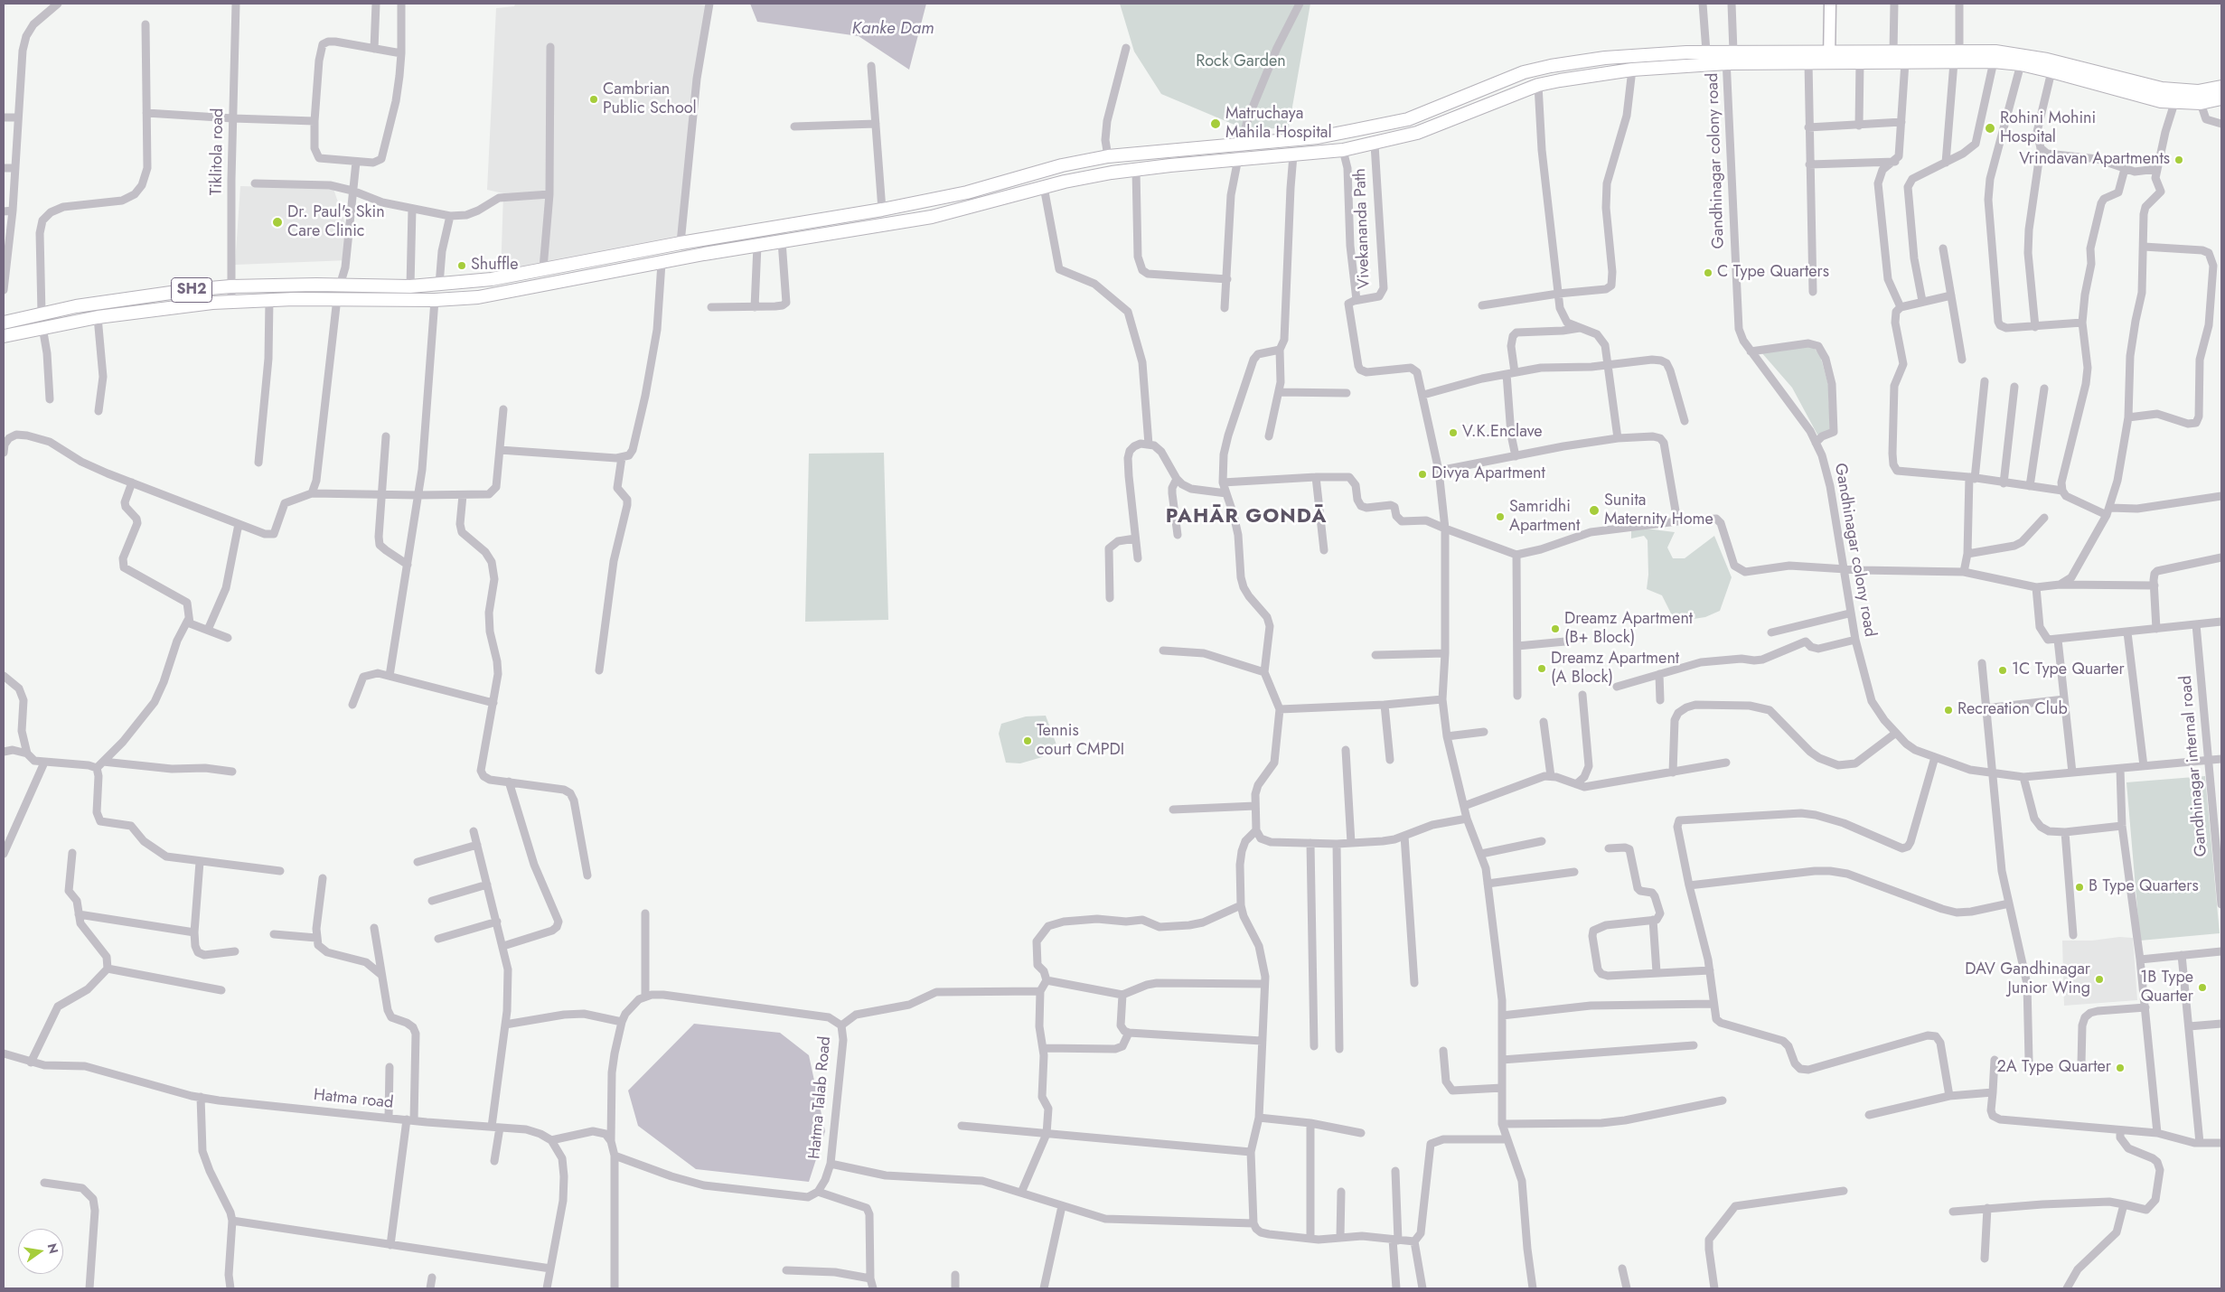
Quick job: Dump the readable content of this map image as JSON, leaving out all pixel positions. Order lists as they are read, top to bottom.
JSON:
{
  "streets": {
    "main road": ["SH2"],
    "street": [
      "Tiklitola road",
      "Gandhinagar colony road",
      "Vivekananda Path",
      "Gandhinagar internal road",
      "Hatma Talab Road",
      "Hatma road"
    ]
  },
  "crossings": [
    ["Tiklitola road", "SH2"],
    ["Gandhinagar colony road", "SH2"],
    ["Gandhinagar colony road", "Gandhinagar internal road"],
    ["Vivekananda Path", "SH2"]
  ],
  "districts": ["PAHĀR GONDĀ"],
  "water": ["Kanke Dam"],
  "parks": ["Rock Garden"],
  "places": [
    "Cambrian Public School",
    "Matruchaya Mahila Hospital",
    "Rohini Mohini Hospital",
    "Vrindavan Apartments",
    "Dr. Paul's Skin Care Clinic",
    "Shuffle",
    "C Type Quarters",
    "V.K.Enclave",
    "Divya Apartment",
    "Sunita Maternity Home",
    "Samridhi Apartment",
    "Dreamz Apartment (B+ Block)",
    "Dreamz Apartment (A Block)",
    "1C Type Quarter",
    "Recreation Club",
    "Tennis court CMPDI",
    "B Type Quarters",
    "DAV Gandhinagar Junior Wing",
    "1B Type Quarter",
    "2A Type Quarter"
  ],
  "north": "right"
}
